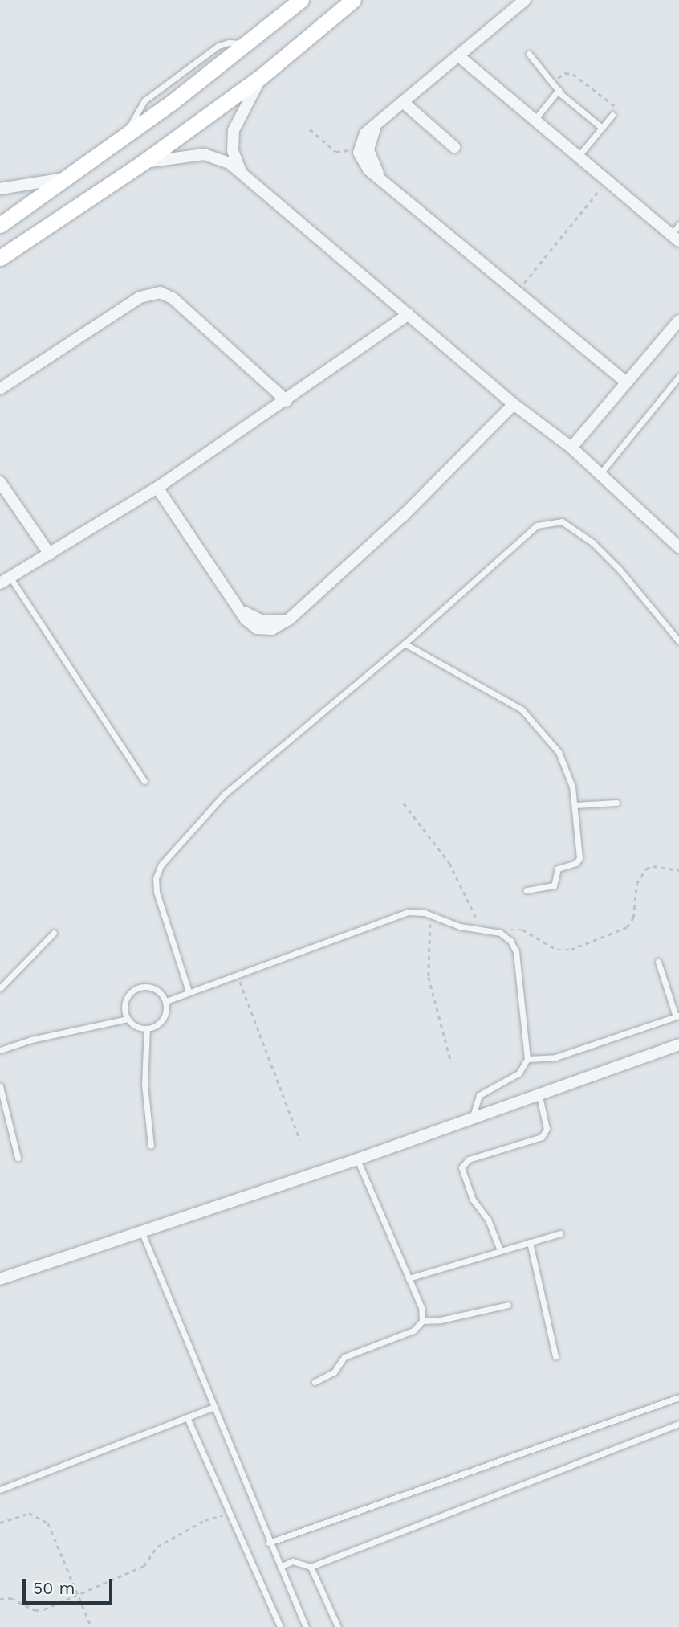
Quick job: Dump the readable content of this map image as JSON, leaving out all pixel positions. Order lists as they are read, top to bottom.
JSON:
{
  "scale_bar": "50 m"
}
